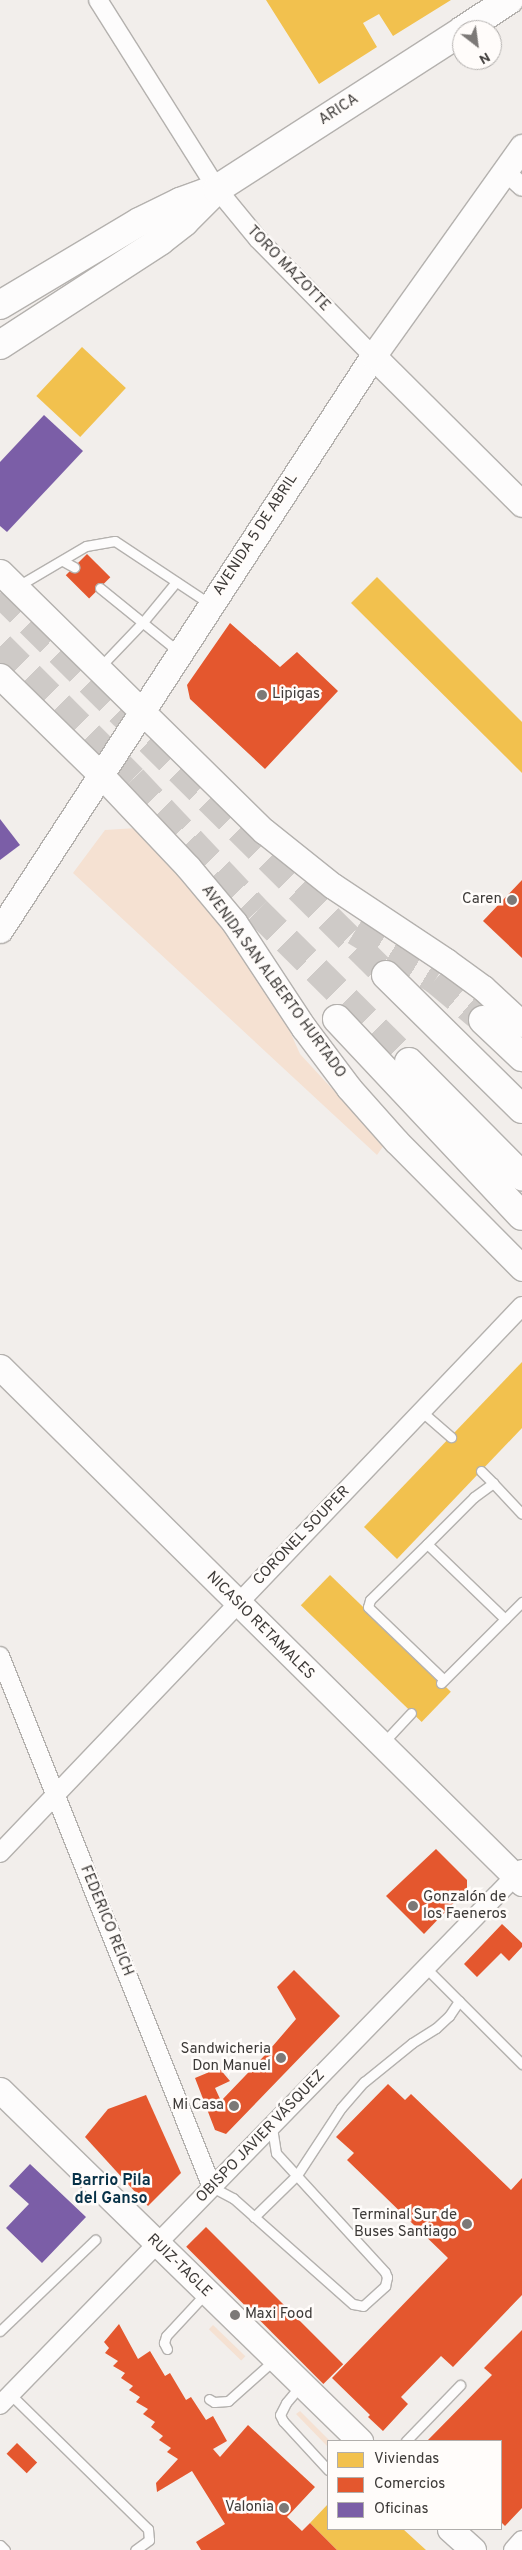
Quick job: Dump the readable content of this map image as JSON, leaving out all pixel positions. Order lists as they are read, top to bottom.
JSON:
{
  "streets": {
    "main road": ["ARICA"],
    "street": [
      "TORO MAZOTTE",
      "AVENIDA 5 DE ABRIL",
      "AVENIDA SAN ALBERTO HURTADO",
      "CORONEL SOUPER",
      "NICASIO RETAMALES",
      "FEDERICO REICH",
      "OBISPO JAVIER VÁSQUEZ",
      "RUIZ-TAGLE"
    ]
  },
  "crossings": [
    ["ARICA", "TORO MAZOTTE"],
    ["TORO MAZOTTE", "AVENIDA 5 DE ABRIL"],
    ["AVENIDA 5 DE ABRIL", "AVENIDA SAN ALBERTO HURTADO"],
    ["CORONEL SOUPER", "NICASIO RETAMALES"],
    ["CORONEL SOUPER", "FEDERICO REICH"],
    ["NICASIO RETAMALES", "OBISPO JAVIER VÁSQUEZ"],
    ["FEDERICO REICH", "OBISPO JAVIER VÁSQUEZ"],
    ["OBISPO JAVIER VÁSQUEZ", "RUIZ-TAGLE"]
  ],
  "districts": ["Barrio Pila del Ganso"],
  "places": [
    "Lipigas",
    "Caren",
    "Gonzalón de los Faeneros",
    "Sandwicheria Don Manuel",
    "Mi Casa",
    "Terminal Sur de Buses Santiago",
    "Maxi Food",
    "Valonia"
  ],
  "legend": ["Viviendas", "Comercios", "Oficinas"],
  "north": "bottom right"
}
